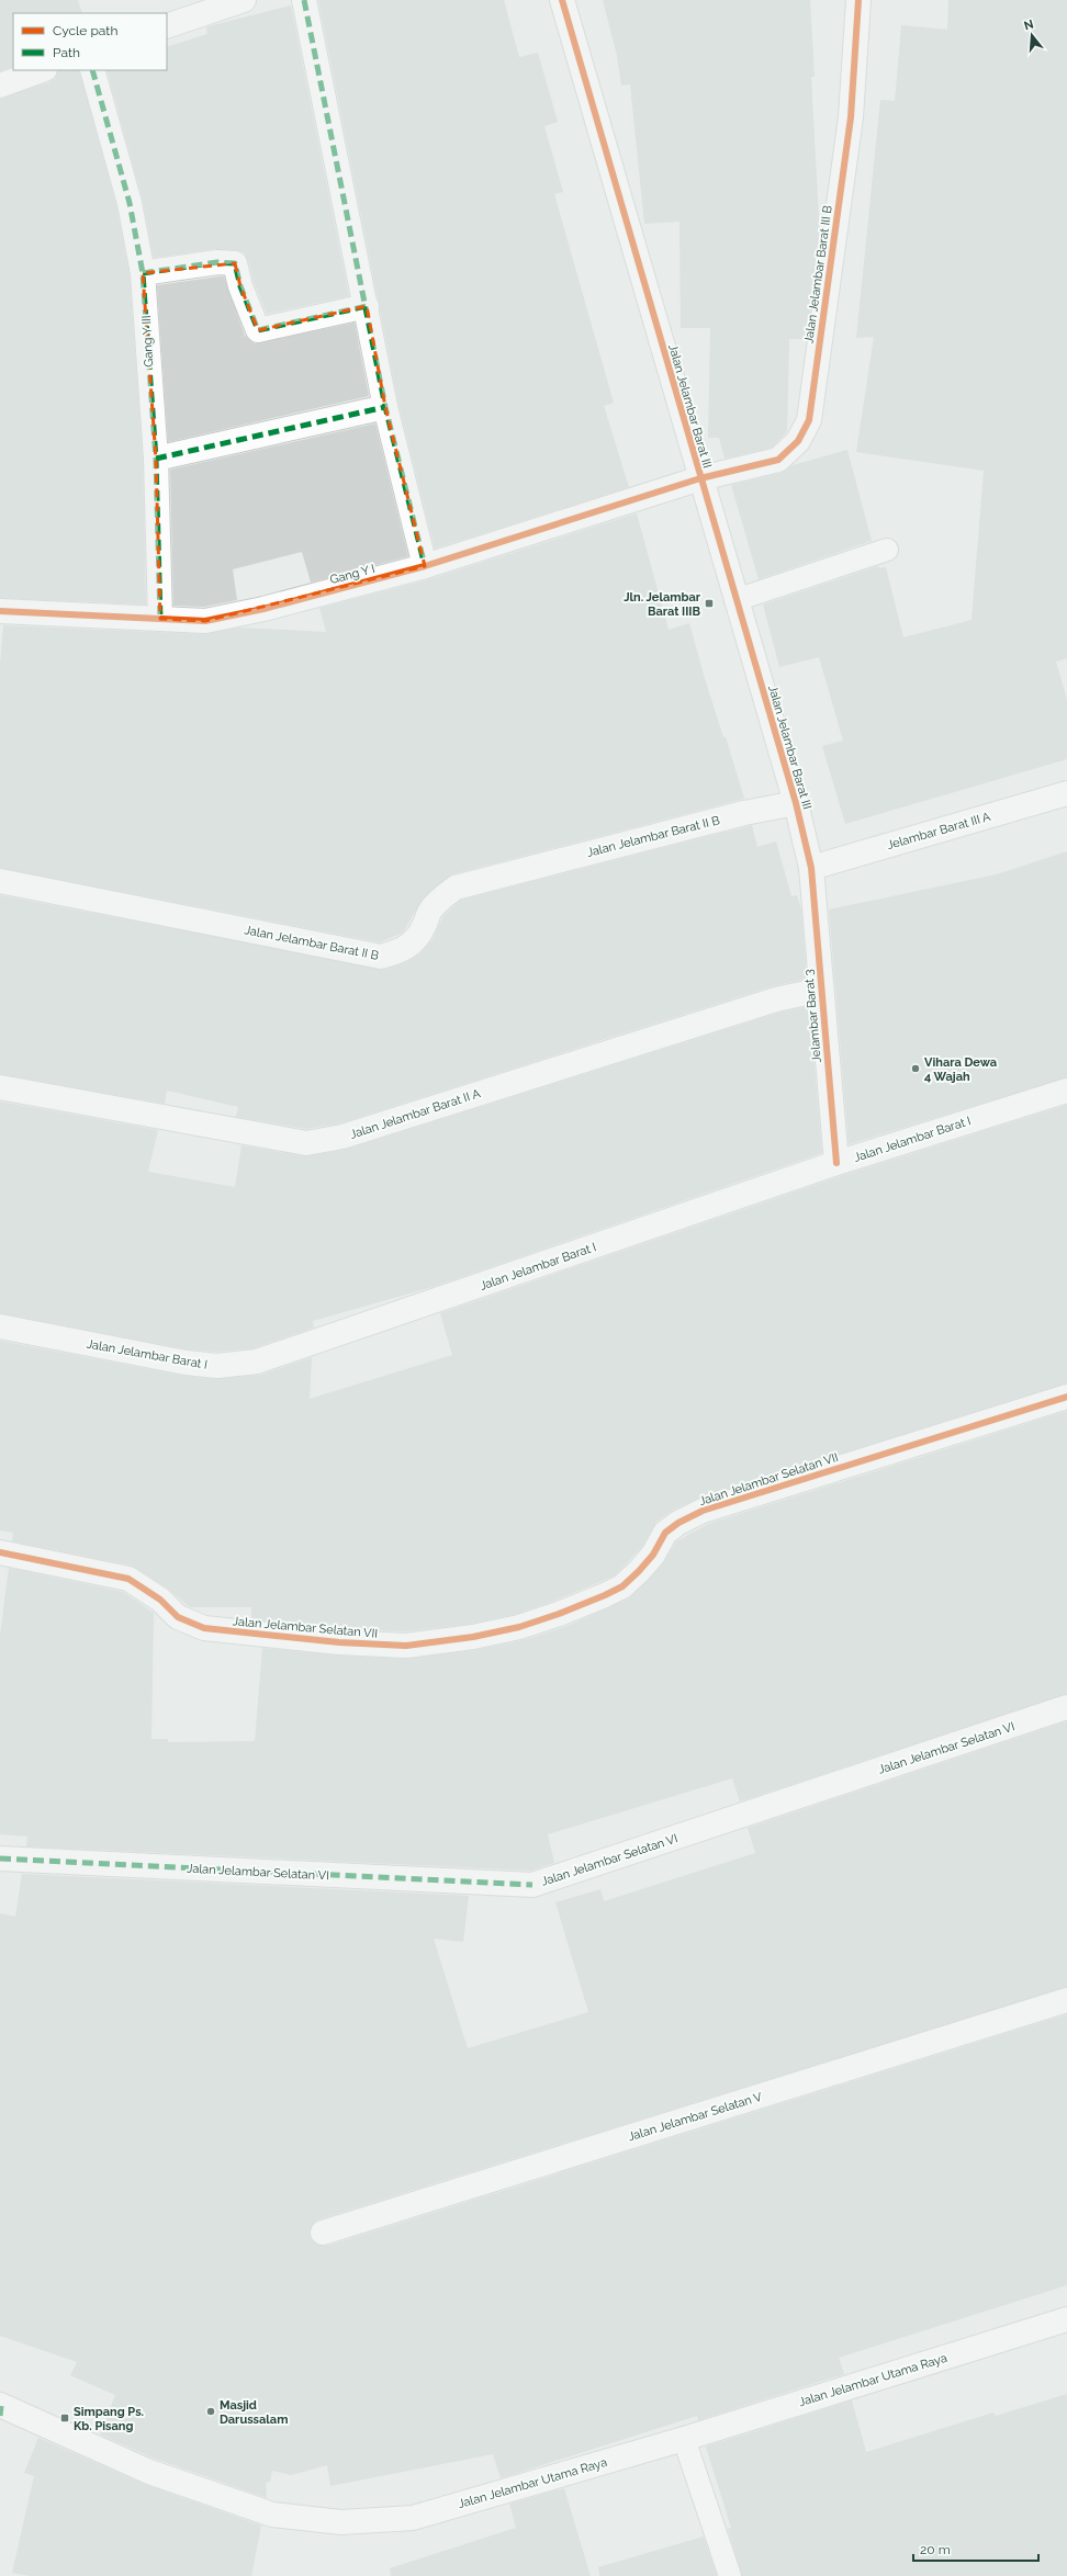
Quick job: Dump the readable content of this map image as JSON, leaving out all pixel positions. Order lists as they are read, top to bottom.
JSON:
{
  "streets": {
    "street": [
      "Jalan Jelambar Barat III B",
      "Gang Y III",
      "Jalan Jelambar Barat III",
      "Gang Y I",
      "Jelambar Barat III A",
      "Jalan Jelambar Barat II B",
      "Jelambar Barat 3",
      "Jalan Jelambar Barat II A",
      "Jalan Jelambar Barat I",
      "Jalan Jelambar Selatan VII",
      "Jalan Jelambar Selatan VI",
      "Jalan Jelambar Selatan V",
      "Jalan Jelambar Utama Raya"
    ]
  },
  "crossings": [
    ["Jalan Jelambar Barat III B", "Jalan Jelambar Barat III"],
    ["Jalan Jelambar Barat III B", "Gang Y I"],
    ["Gang Y III", "Gang Y I"],
    ["Jalan Jelambar Barat III", "Gang Y I"],
    ["Jalan Jelambar Barat III", "Jelambar Barat III A"],
    ["Jalan Jelambar Barat III", "Jalan Jelambar Barat II B"],
    ["Jalan Jelambar Barat III", "Jelambar Barat 3"],
    ["Jelambar Barat III A", "Jelambar Barat 3"],
    ["Jelambar Barat 3", "Jalan Jelambar Barat II A"],
    ["Jelambar Barat 3", "Jalan Jelambar Barat I"]
  ],
  "places": {
    "transit": ["Jln. Jelambar Barat IIIB", "Simpang Ps. Kb. Pisang"],
    "other": ["Vihara Dewa 4 Wajah", "Masjid Darussalam"]
  },
  "legend": ["Cycle path", "Path"],
  "scale_bar": "20 m",
  "north": "top"
}
